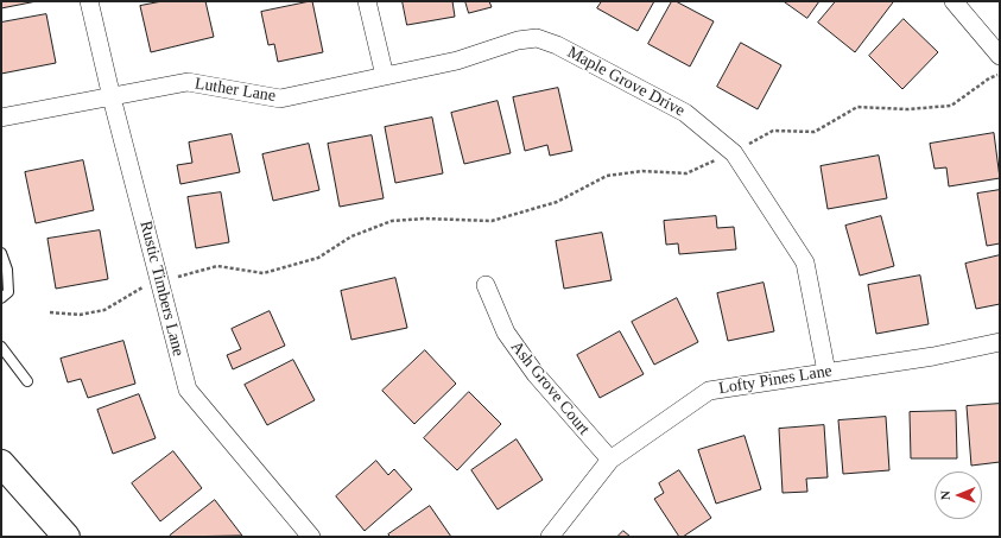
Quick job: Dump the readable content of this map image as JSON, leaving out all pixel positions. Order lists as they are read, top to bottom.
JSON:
{
  "streets": {
    "street": [
      "Maple Grove Drive",
      "Luther Lane",
      "Rustic Timbers Lane",
      "Lofty Pines Lane",
      "Ash Grove Court"
    ]
  },
  "crossings": [
    ["Maple Grove Drive", "Luther Lane"],
    ["Maple Grove Drive", "Lofty Pines Lane"],
    ["Luther Lane", "Rustic Timbers Lane"],
    ["Lofty Pines Lane", "Ash Grove Court"]
  ],
  "north": "left"
}
